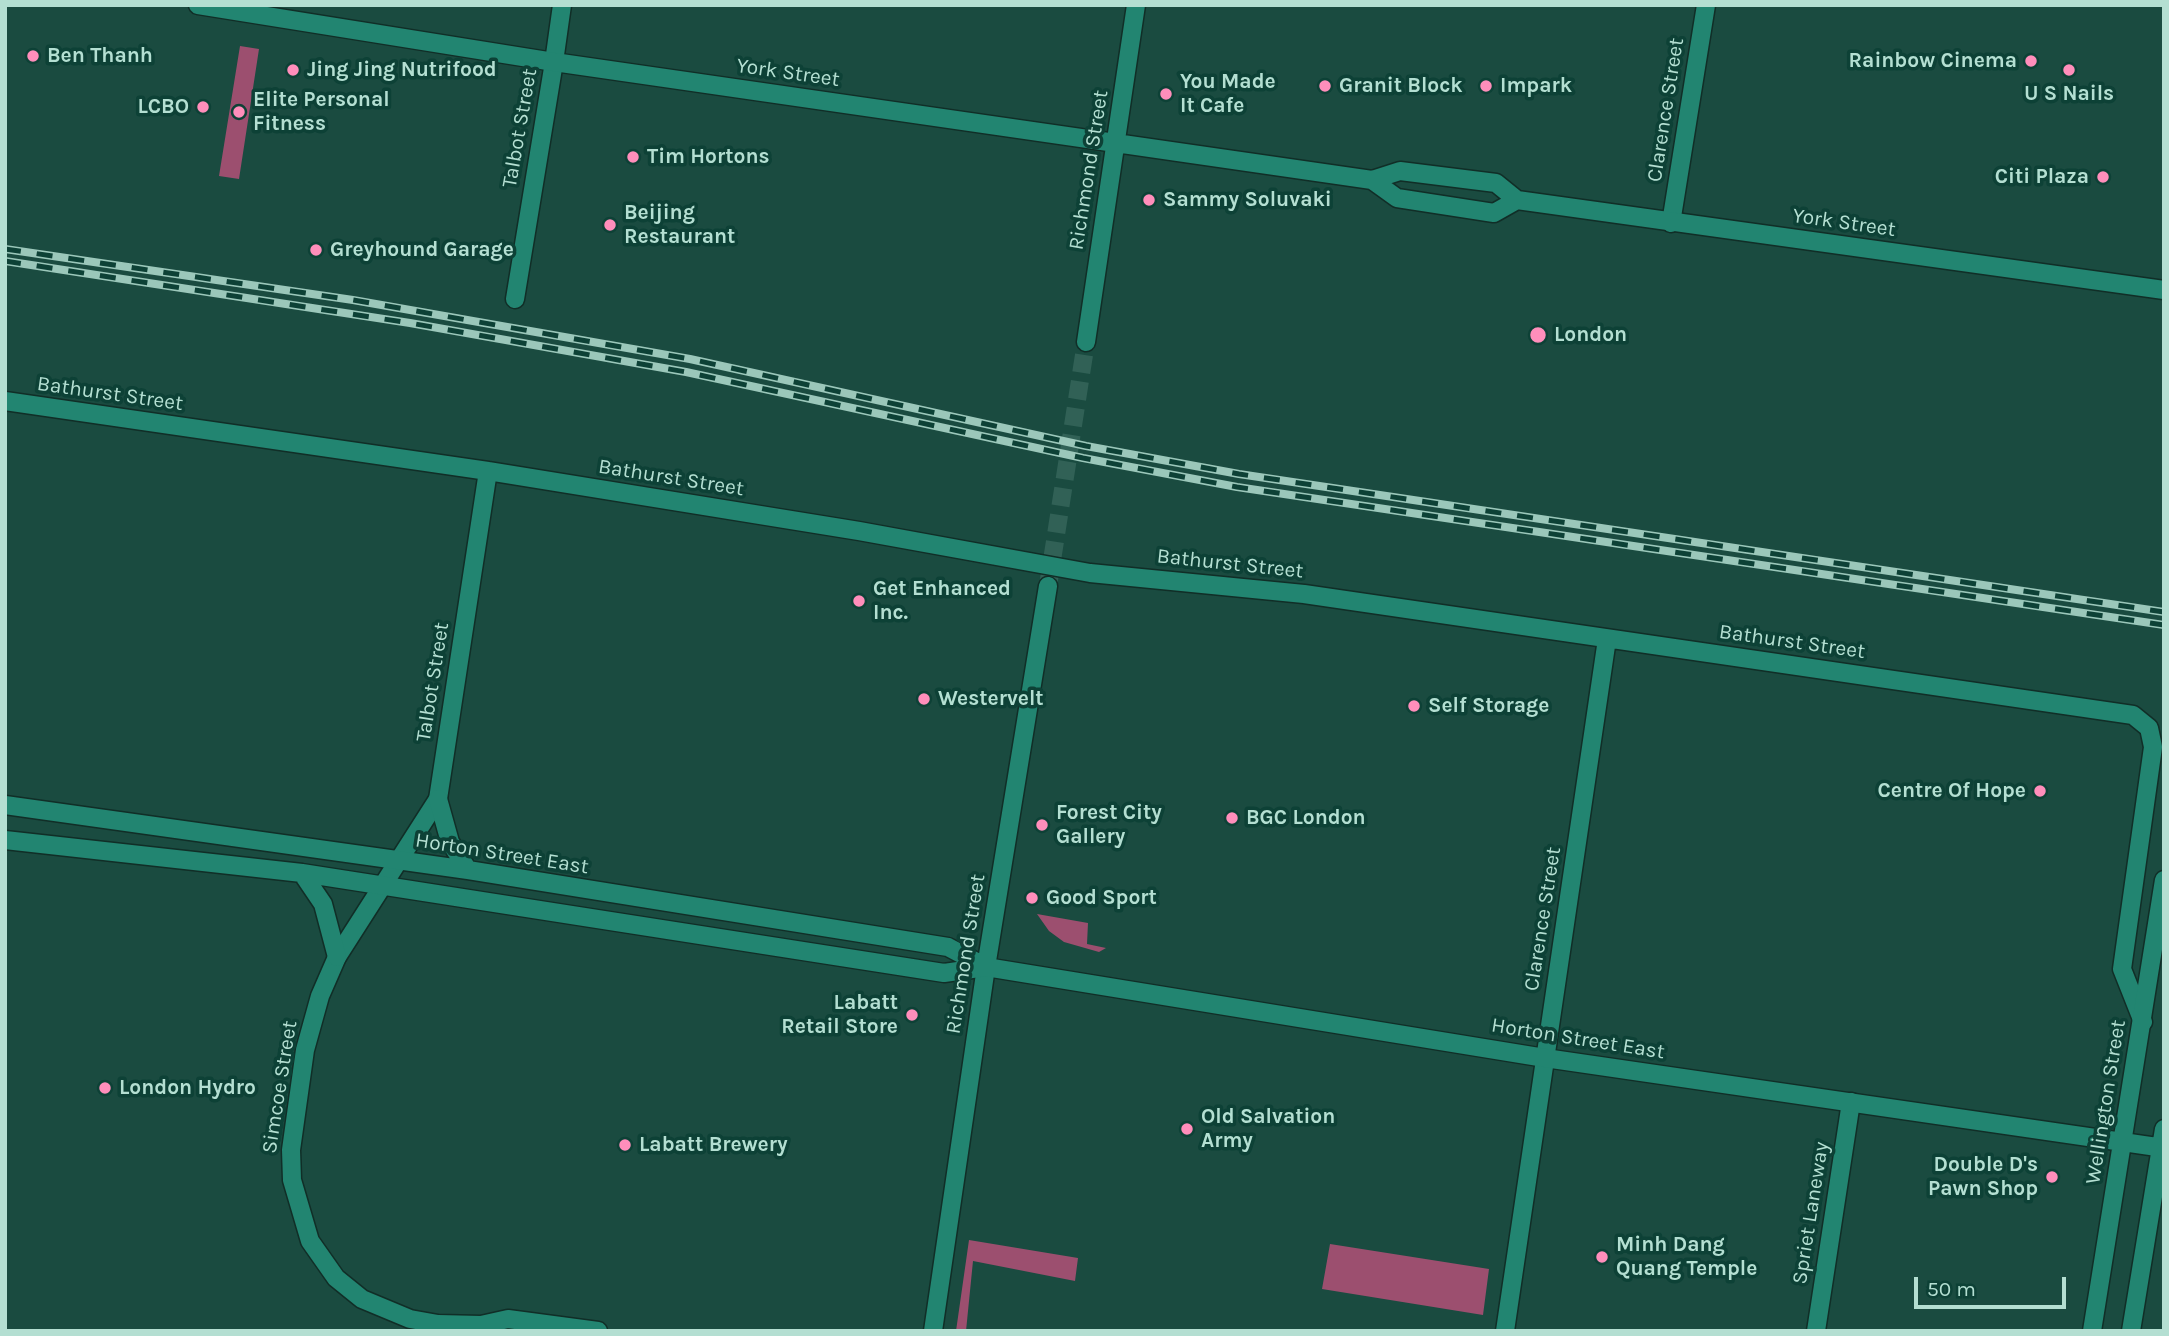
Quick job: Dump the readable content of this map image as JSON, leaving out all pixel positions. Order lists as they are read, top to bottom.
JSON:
{
  "streets": {
    "main road": [
      "York Street",
      "Clarence Street",
      "Talbot Street",
      "Richmond Street",
      "Bathurst Street",
      "Horton Street East",
      "Simcoe Street",
      "Wellington Street",
      "Spriet Laneway"
    ]
  },
  "crossings": [
    ["York Street", "Clarence Street"],
    ["York Street", "Talbot Street"],
    ["York Street", "Richmond Street"],
    ["Clarence Street", "Bathurst Street"],
    ["Clarence Street", "Horton Street East"],
    ["Talbot Street", "Bathurst Street"],
    ["Talbot Street", "Horton Street East"],
    ["Talbot Street", "Simcoe Street"],
    ["Richmond Street", "Horton Street East"],
    ["Bathurst Street", "Wellington Street"],
    ["Horton Street East", "Simcoe Street"],
    ["Horton Street East", "Wellington Street"],
    ["Horton Street East", "Spriet Laneway"]
  ],
  "places": [
    "Ben Thanh",
    "Rainbow Cinema",
    "Jing Jing Nutrifood",
    "U S Nails",
    "Granit Block",
    "Impark",
    "You Made It Cafe",
    "LCBO",
    "Elite Personal Fitness",
    "Tim Hortons",
    "Citi Plaza",
    "Sammy Soluvaki",
    "Beijing Restaurant",
    "Greyhound Garage",
    "London",
    "Get Enhanced Inc.",
    "Westervelt",
    "Self Storage",
    "Centre Of Hope",
    "BGC London",
    "Forest City Gallery",
    "Good Sport",
    "Labatt Retail Store",
    "London Hydro",
    "Old Salvation Army",
    "Labatt Brewery",
    "Double D's Pawn Shop",
    "Minh Dang Quang Temple"
  ],
  "scale_bar": "50 m"
}
